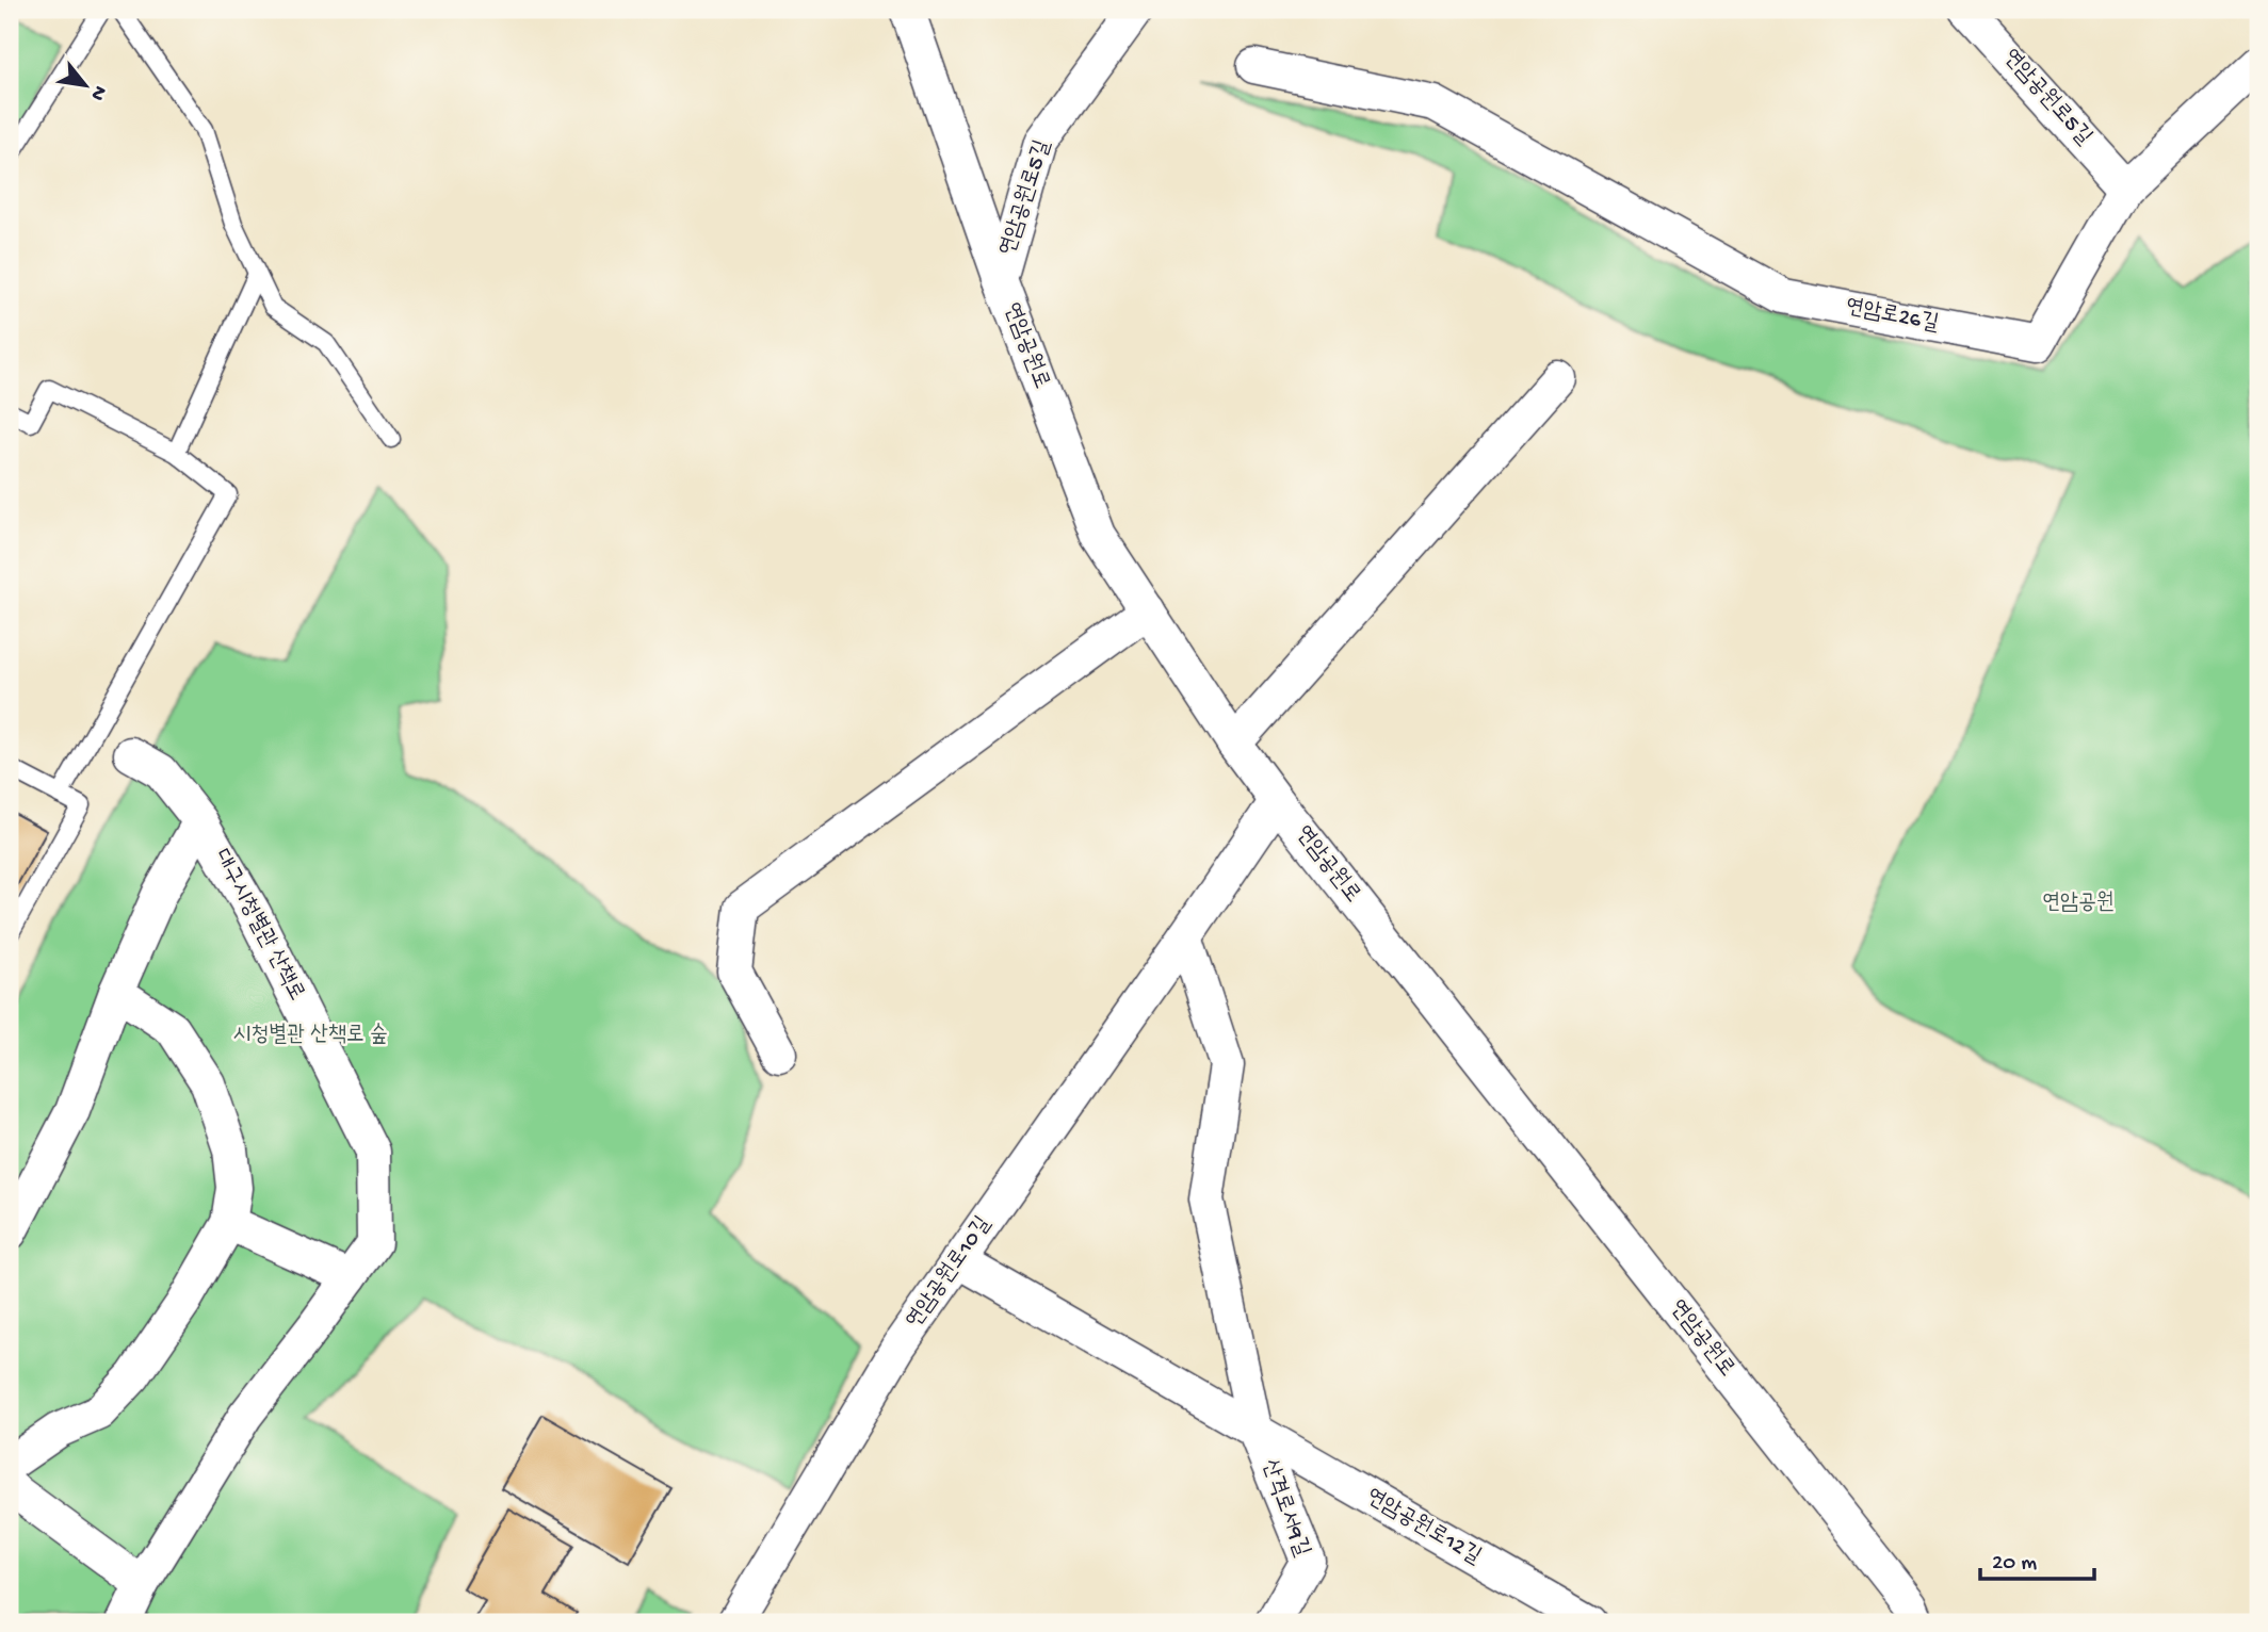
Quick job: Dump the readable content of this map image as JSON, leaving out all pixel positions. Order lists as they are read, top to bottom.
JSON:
{
  "streets": {
    "street": [
      "연암공원로5길",
      "연암로26길",
      "연암공원로",
      "대구시청별관 산책로",
      "연암공원로10길",
      "산격로서9길",
      "연암공원로12길"
    ]
  },
  "crossings": [
    ["연암공원로5길", "연암로26길"],
    ["연암공원로5길", "연암공원로"],
    ["연암공원로", "연암공원로10길"],
    ["연암공원로10길", "연암공원로12길"],
    ["산격로서9길", "연암공원로12길"]
  ],
  "parks": ["연암공원", "시청별관 산책로 숲"],
  "scale_bar": "20 m",
  "north": "bottom right"
}
